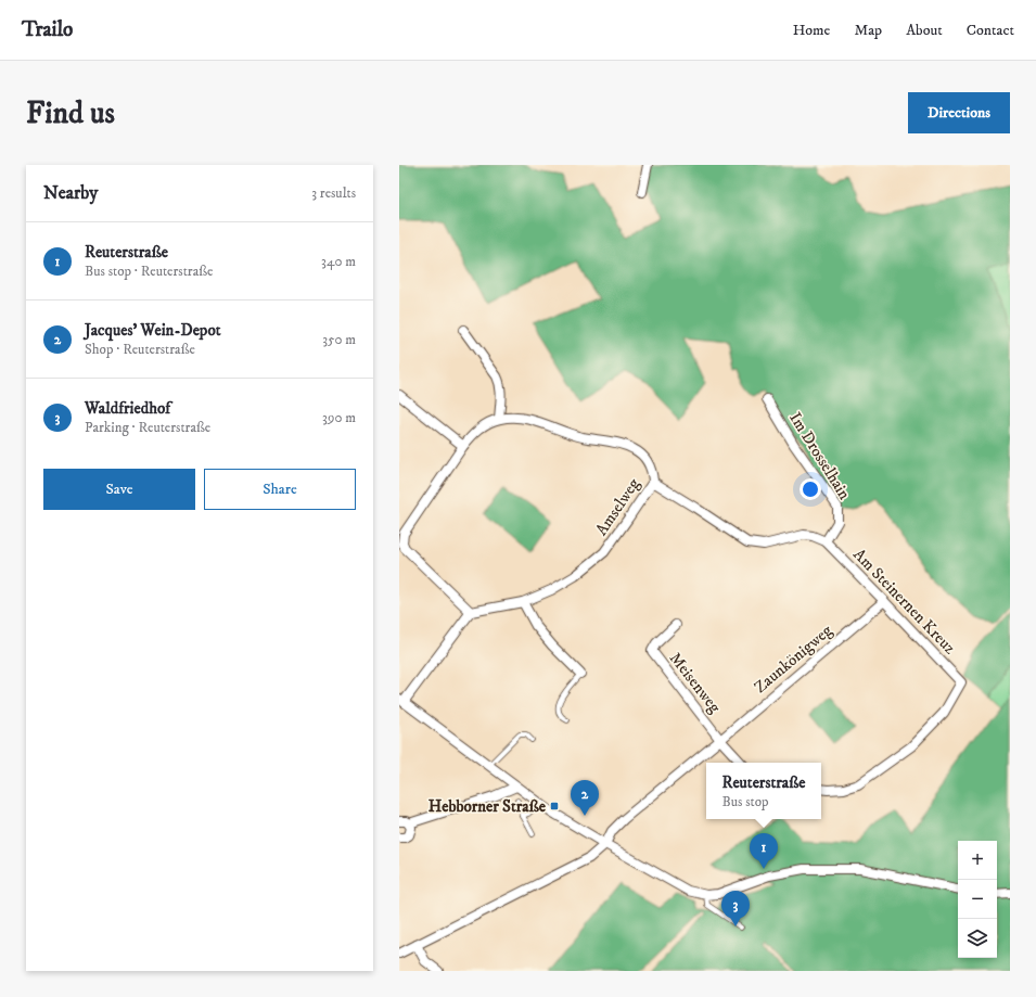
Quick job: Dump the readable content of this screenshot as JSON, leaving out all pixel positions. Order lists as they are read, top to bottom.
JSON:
{
  "streets": {
    "street": [
      "Im Drosselhain",
      "Amselweg",
      "Am Steinernen Kreuz",
      "Zaunkönigweg",
      "Meisenweg"
    ]
  },
  "crossings": [
    ["Im Drosselhain", "Am Steinernen Kreuz"],
    ["Am Steinernen Kreuz", "Zaunkönigweg"],
    ["Zaunkönigweg", "Meisenweg"]
  ],
  "places": {
    "transit": ["Hebborner Straße"]
  },
  "page": {
    "header": "Trailo",
    "nav": [
      "Home",
      "Map",
      "About",
      "Contact"
    ],
    "buttons": [
      "Directions",
      ["Save", "Share"]
    ],
    "title": "Find us",
    "heading": ["Nearby", "3 results"],
    "list": [
      {
        "mark": "1",
        "name": "Reuterstraße",
        "note": "Bus stop · Reuterstraße",
        "value": "340 m"
      },
      {
        "mark": "2",
        "name": "Jacques’ Wein-Depot",
        "note": "Shop · Reuterstraße",
        "value": "350 m"
      },
      {
        "mark": "3",
        "name": "Waldfriedhof",
        "note": "Parking · Reuterstraße",
        "value": "390 m"
      }
    ],
    "popup": ["Reuterstraße", "Bus stop"],
    "pins": ["2", "1", "3"],
    "map_buttons": ["+", "−"]
  }
}
